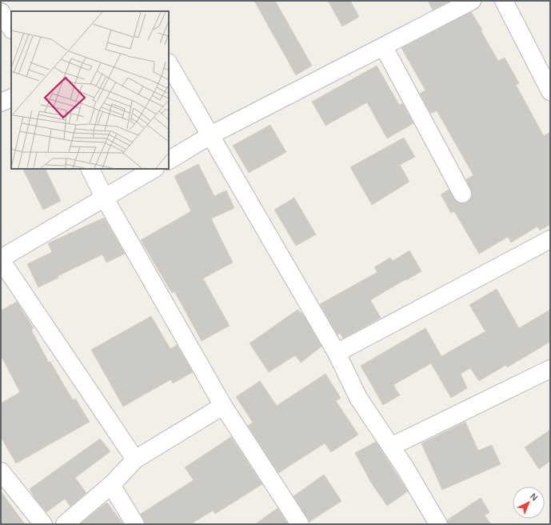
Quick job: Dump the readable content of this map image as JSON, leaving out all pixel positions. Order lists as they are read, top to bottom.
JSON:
{
  "north": "top right"
}
